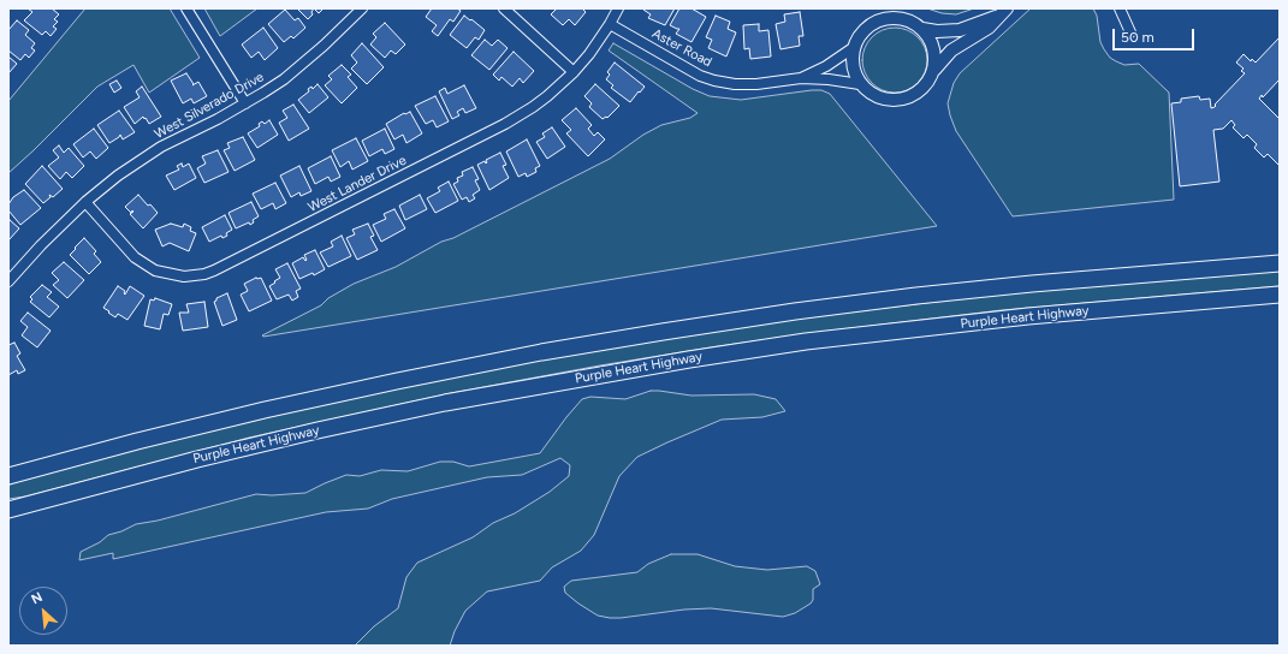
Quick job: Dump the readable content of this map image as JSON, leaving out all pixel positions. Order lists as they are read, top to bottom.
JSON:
{
  "streets": {
    "main road": ["Purple Heart Highway"],
    "street": ["Aster Road", "West Silverado Drive", "West Lander Drive"]
  },
  "crossings": [
    ["Aster Road", "West Lander Drive"],
    ["West Silverado Drive", "West Lander Drive"]
  ],
  "scale_bar": "50 m",
  "north": "top left"
}
